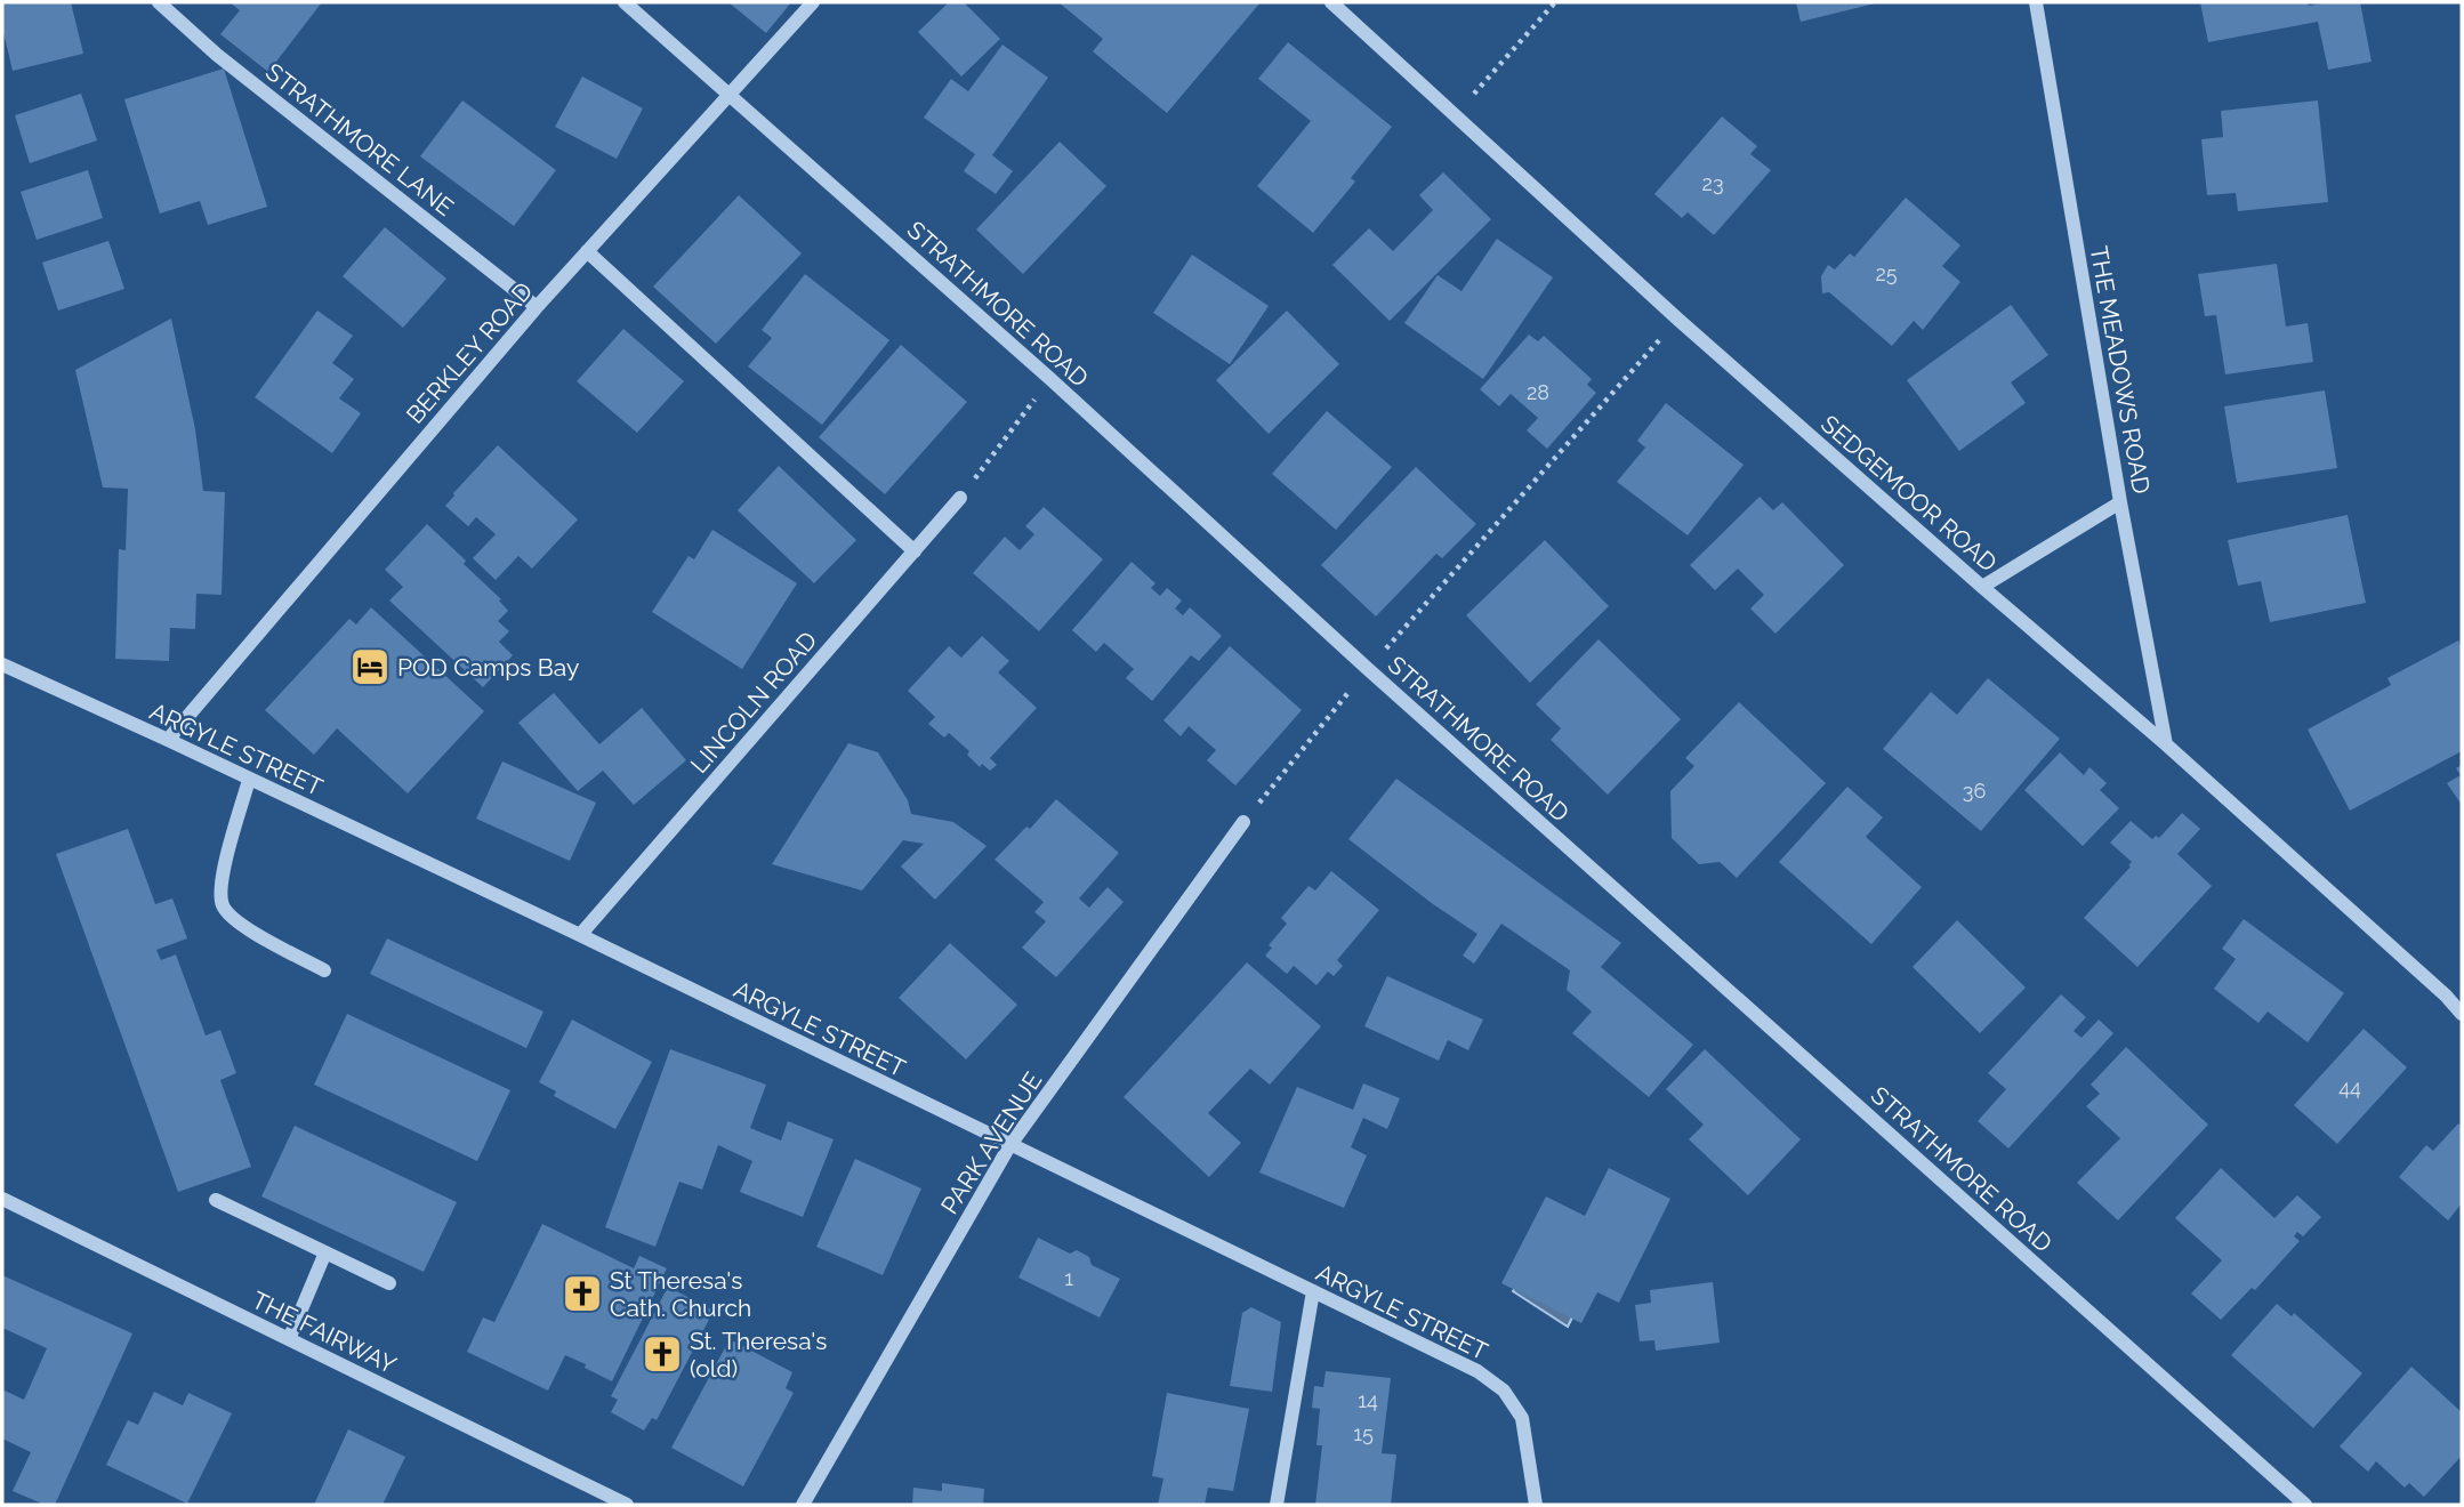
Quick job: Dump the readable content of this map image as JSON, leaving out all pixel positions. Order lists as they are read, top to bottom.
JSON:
{
  "streets": {
    "street": [
      "STRATHMORE LANE",
      "STRATHMORE ROAD",
      "BERKLEY ROAD",
      "THE MEADOWS ROAD",
      "SEDGEMOOR ROAD",
      "LINCOLN ROAD",
      "ARGYLE STREET",
      "PARK AVENUE",
      "THE FAIRWAY"
    ]
  },
  "crossings": [
    ["STRATHMORE LANE", "BERKLEY ROAD"],
    ["STRATHMORE ROAD", "BERKLEY ROAD"],
    ["BERKLEY ROAD", "ARGYLE STREET"],
    ["THE MEADOWS ROAD", "SEDGEMOOR ROAD"],
    ["LINCOLN ROAD", "ARGYLE STREET"],
    ["ARGYLE STREET", "PARK AVENUE"]
  ],
  "places": {
    "hotel": ["POD Camps Bay"],
    "church": ["St Theresa's Cath. Church", "St. Theresa's (old)"]
  },
  "house_numbers": [
    "23",
    "25",
    "28",
    "36",
    "44",
    "1",
    "14",
    "15"
  ]
}
